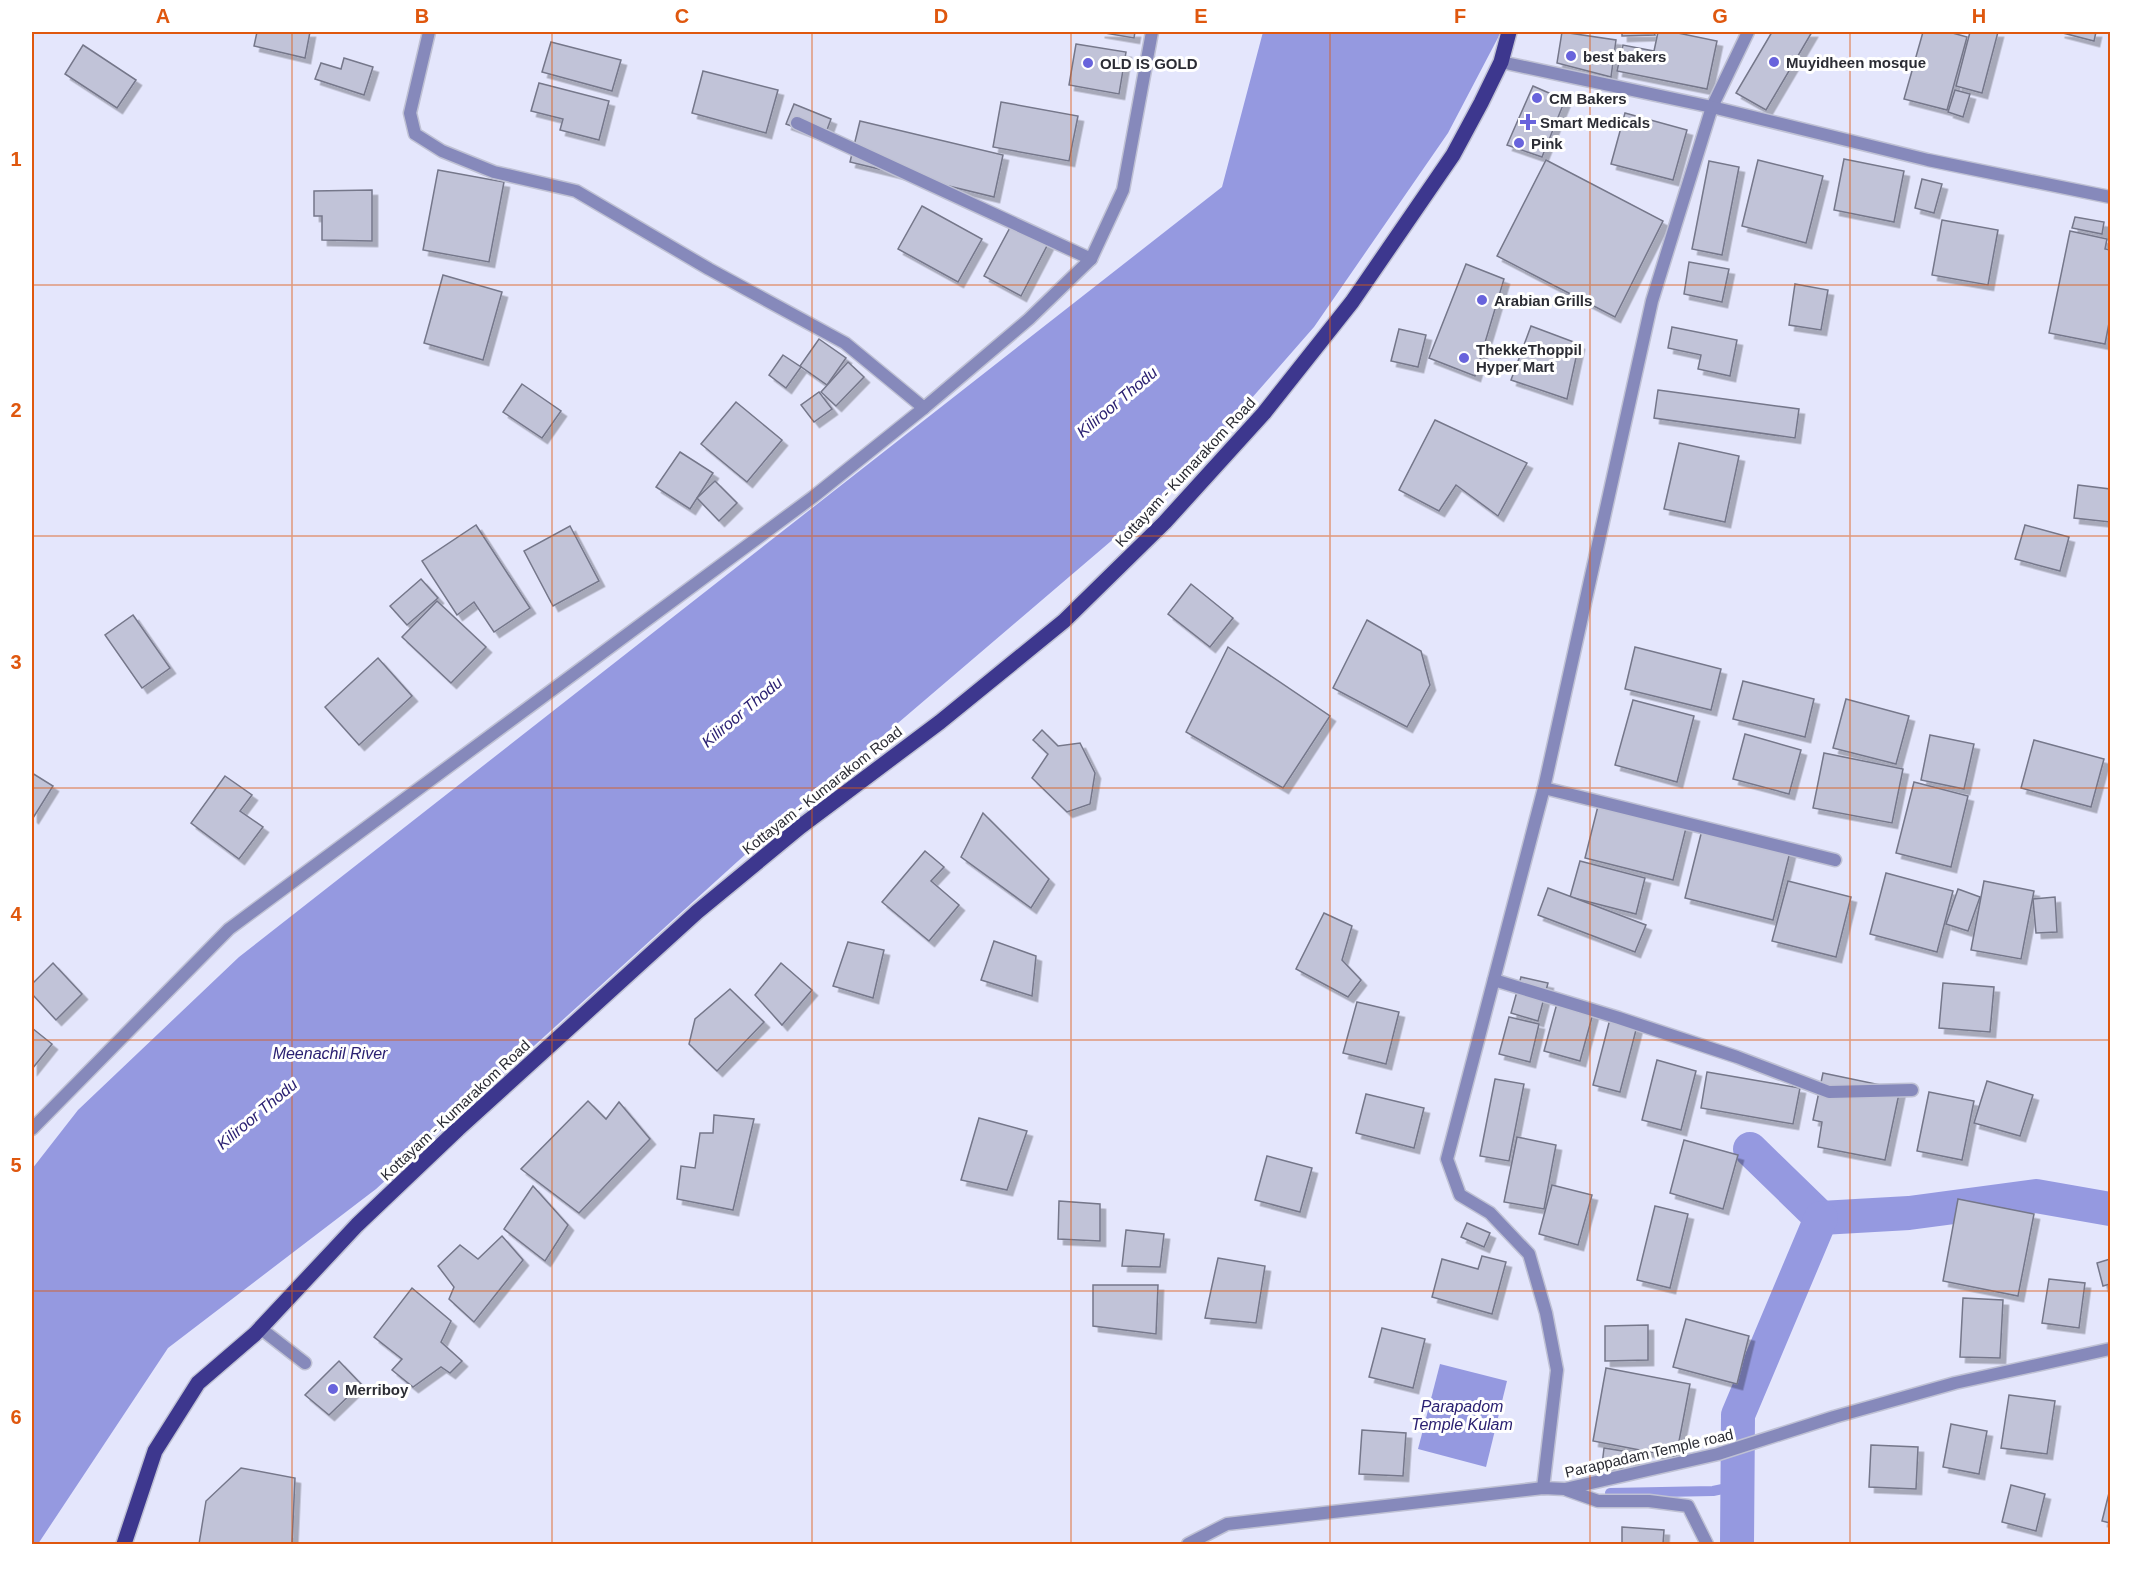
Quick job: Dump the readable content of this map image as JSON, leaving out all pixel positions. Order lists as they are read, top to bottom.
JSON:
{
  "streets": {
    "main road": ["Kottayam - Kumarakom Road"],
    "street": ["Parappadam Temple road"]
  },
  "water": ["Kiliroor Thodu", "Meenachil River", "Parapadom Temple Kulam"],
  "places": {
    "other": [
      "best bakers",
      "Muyidheen mosque",
      "OLD IS GOLD",
      "CM Bakers",
      "Pink",
      "Arabian Grills",
      "ThekkeThoppil Hyper Mart",
      "Merriboy"
    ],
    "health": ["Smart Medicals"]
  },
  "grid": {
    "columns": [
      "A",
      "B",
      "C",
      "D",
      "E",
      "F",
      "G",
      "H"
    ],
    "rows": [
      "1",
      "2",
      "3",
      "4",
      "5",
      "6"
    ]
  }
}
